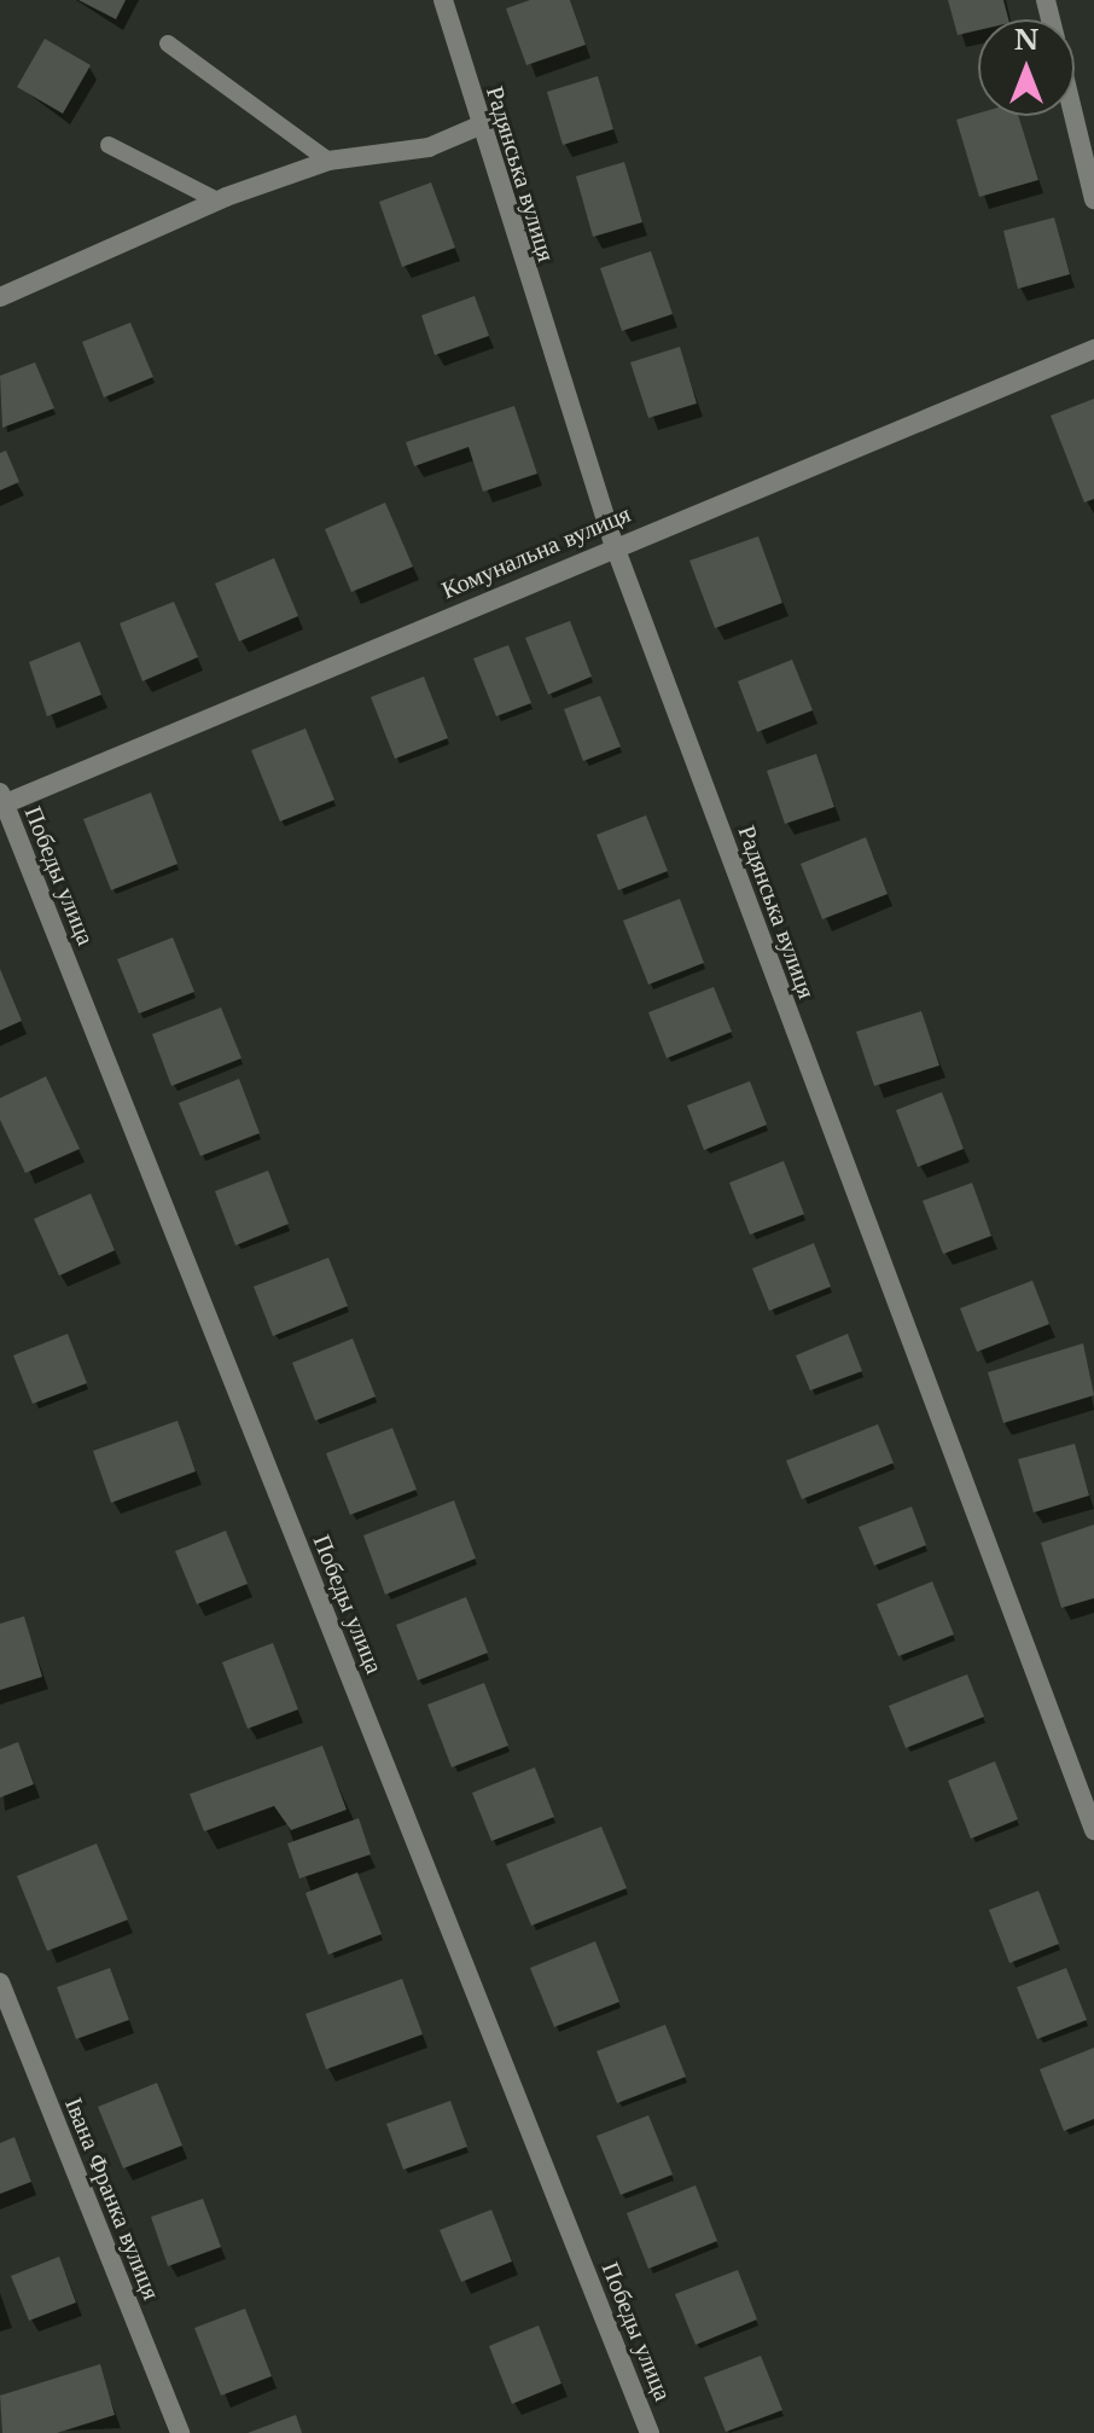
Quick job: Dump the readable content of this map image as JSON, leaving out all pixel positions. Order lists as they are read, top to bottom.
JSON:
{
  "streets": {
    "street": [
      "Радянська вулиця",
      "Комунальна вулиця",
      "Победы улица",
      "Івана Франка вулиця"
    ]
  },
  "crossings": [
    ["Радянська вулиця", "Комунальна вулиця"],
    ["Комунальна вулиця", "Победы улица"]
  ],
  "north": "top"
}
